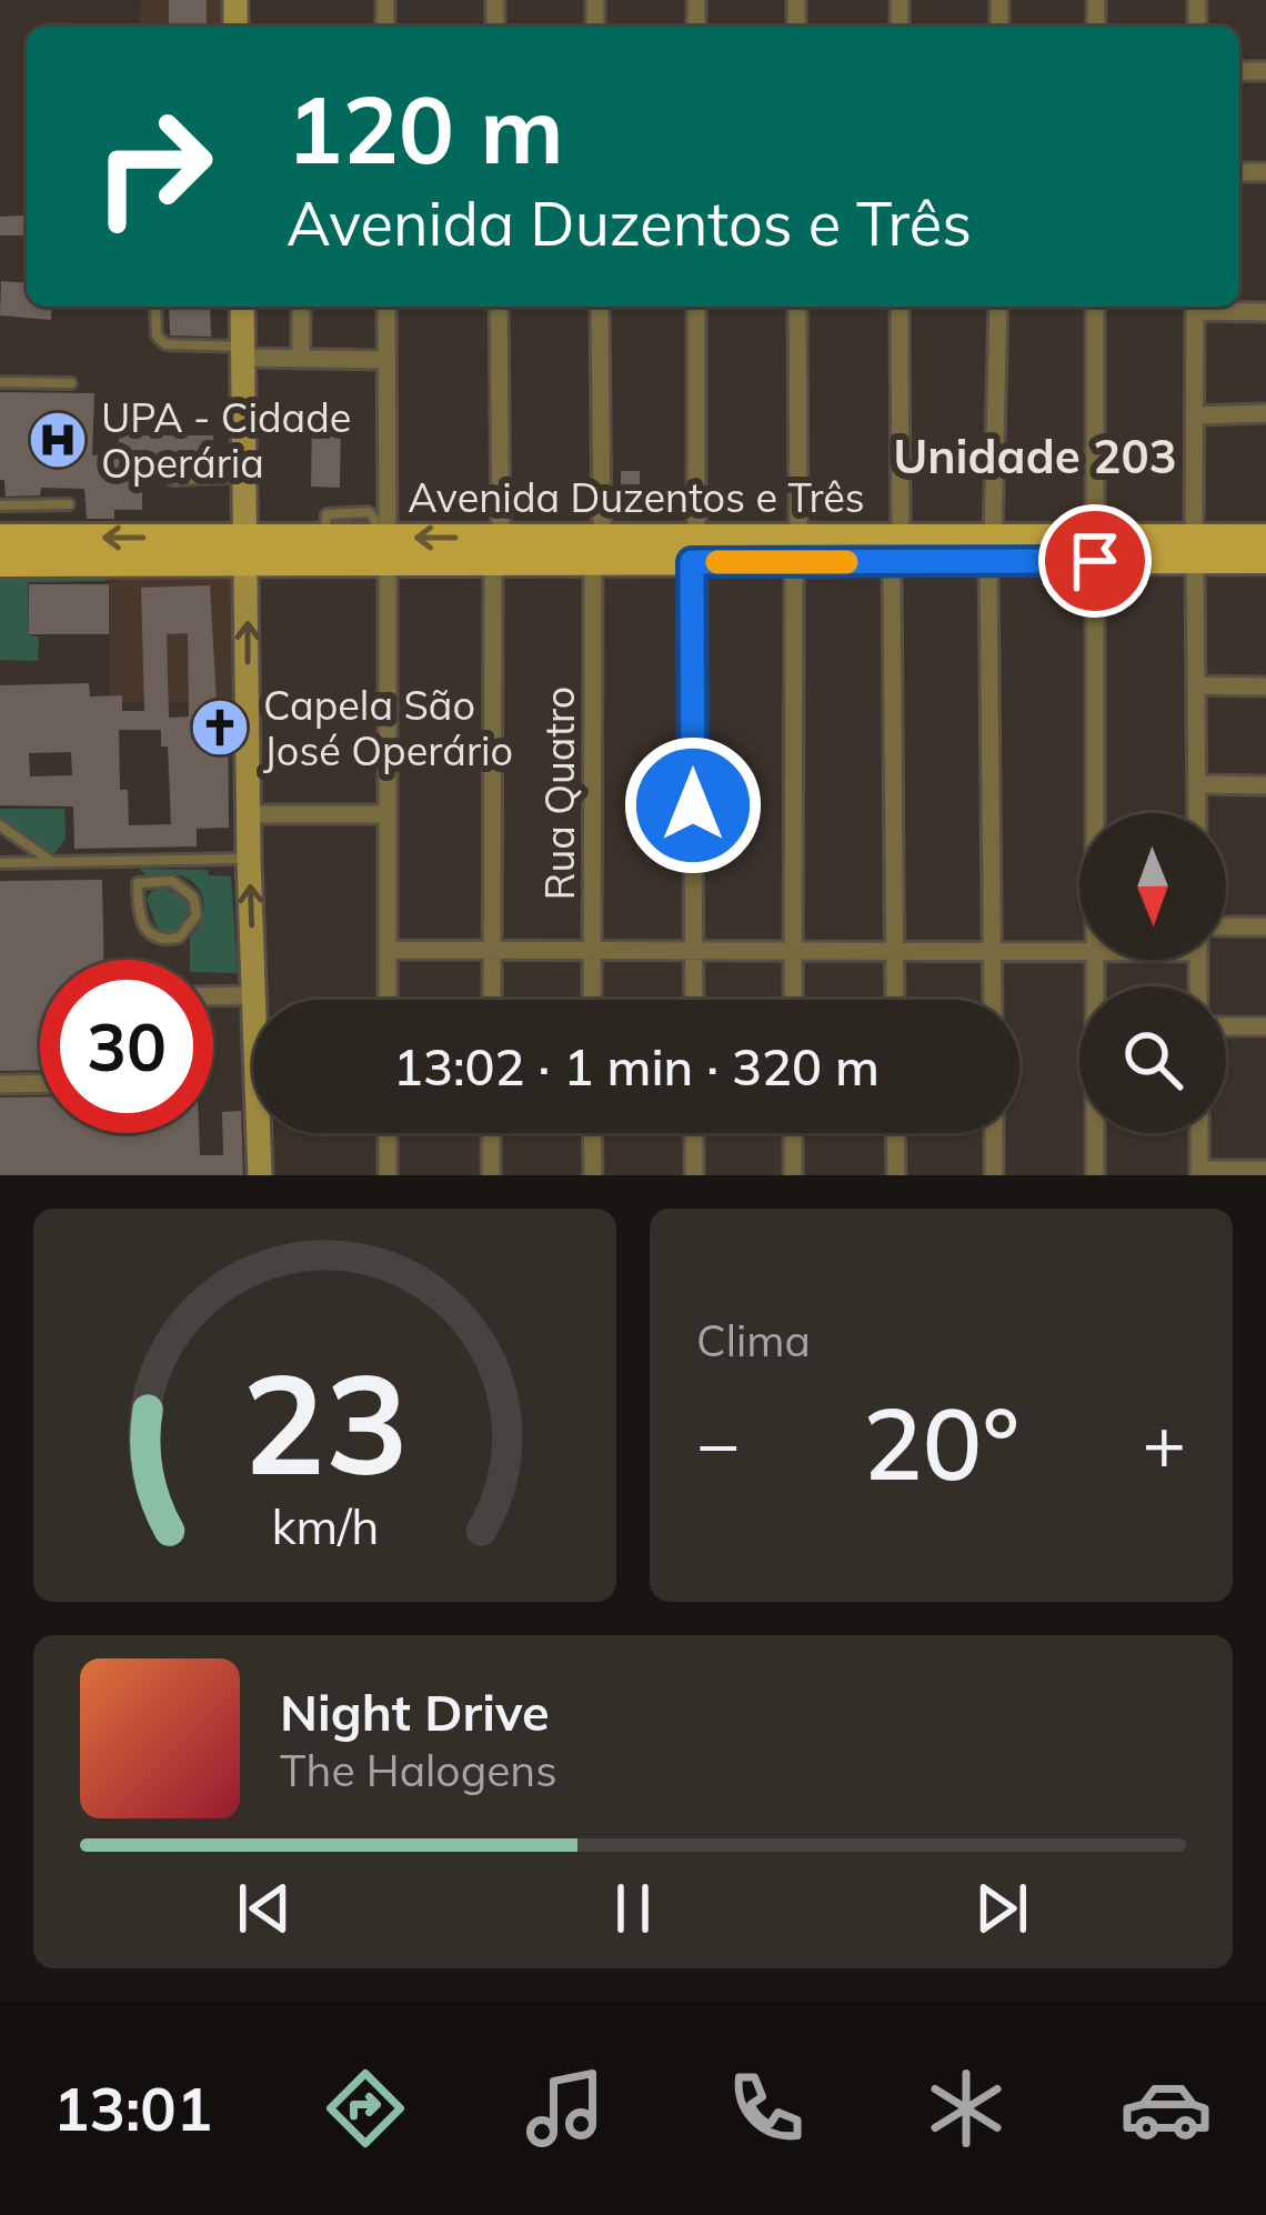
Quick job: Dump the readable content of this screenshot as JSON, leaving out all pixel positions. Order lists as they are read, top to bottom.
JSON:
{
  "streets": {
    "main road": ["Avenida Duzentos e Três"],
    "street": ["Rua Quatro"]
  },
  "crossings": [
    ["Avenida Duzentos e Três", "Rua Quatro"]
  ],
  "districts": ["Unidade 203"],
  "places": {
    "hospital": ["UPA - Cidade Operária"],
    "church": ["Capela São José Operário"]
  },
  "north": "bottom",
  "page": {
    "turn": ["120 m", "Avenida Duzentos e Três"],
    "limit": "30",
    "trip": "13:02 · 1 min · 320 m",
    "tile": "Clima",
    "heat": ["−", "20°", "+"],
    "song": ["Night Drive", "The Halogens"],
    "tabs": "13:01",
    "gauge": ["23", "km/h"]
  }
}
